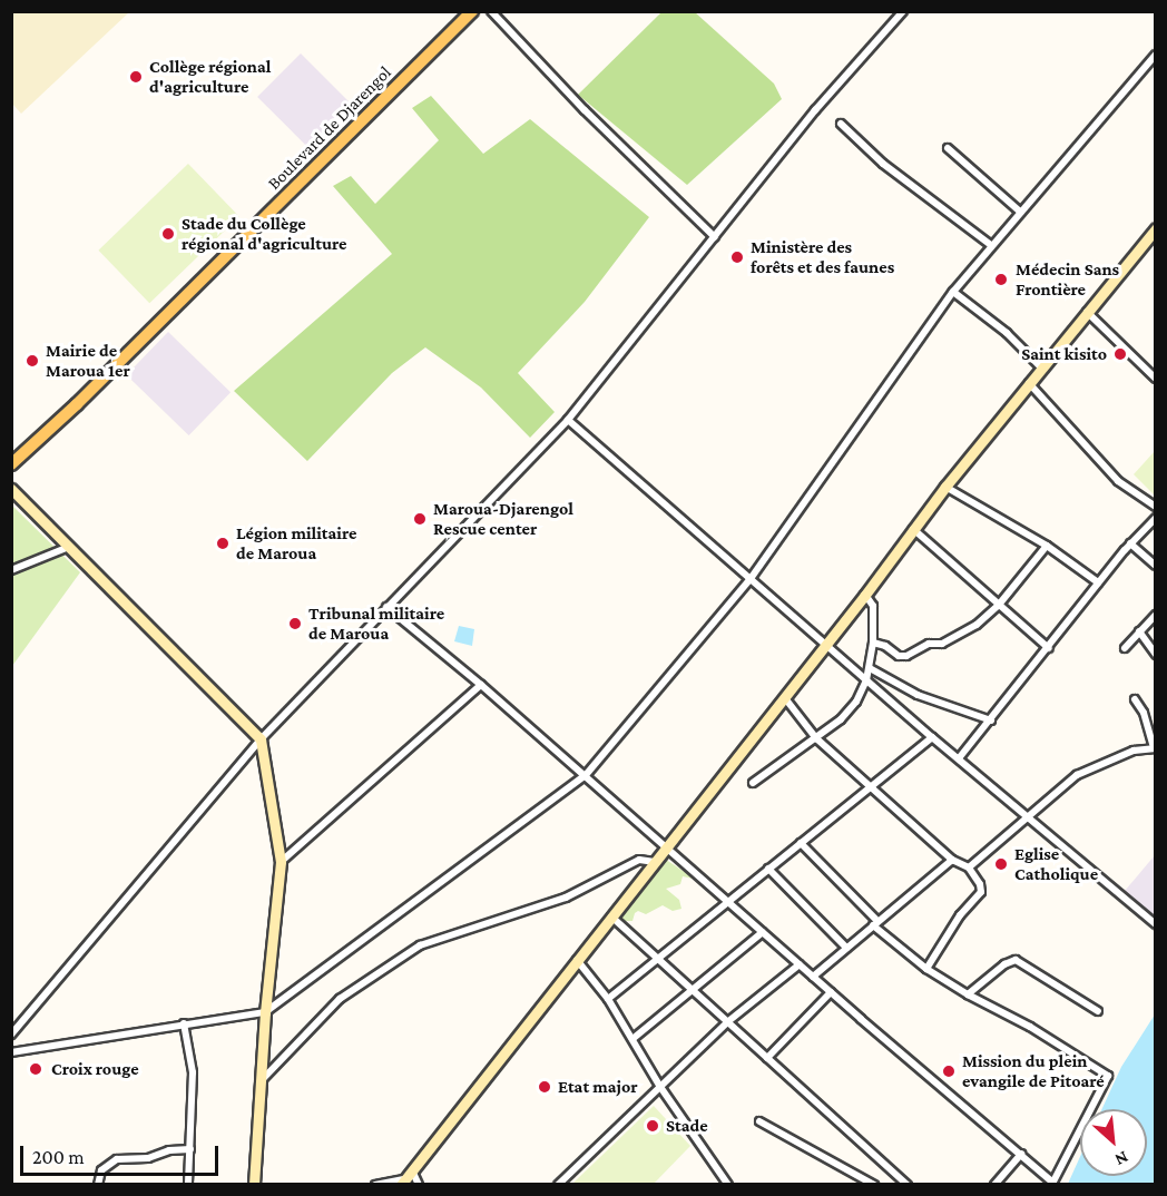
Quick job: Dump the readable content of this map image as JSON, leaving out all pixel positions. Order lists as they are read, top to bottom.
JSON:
{
  "streets": {
    "main road": ["Boulevard de Djarengol"]
  },
  "places": [
    "Collège régional d'agriculture",
    "Stade du Collège régional d'agriculture",
    "Ministère des forêts et des faunes",
    "Médecin Sans Frontière",
    "Saint kisito",
    "Mairie de Maroua 1er",
    "Maroua-Djarengol Rescue center",
    "Légion militaire de Maroua",
    "Tribunal militaire de Maroua",
    "Eglise Catholique",
    "Croix rouge",
    "Mission du plein evangile de Pitoaré",
    "Etat major",
    "Stade"
  ],
  "scale_bar": "200 m",
  "north": "bottom right"
}
